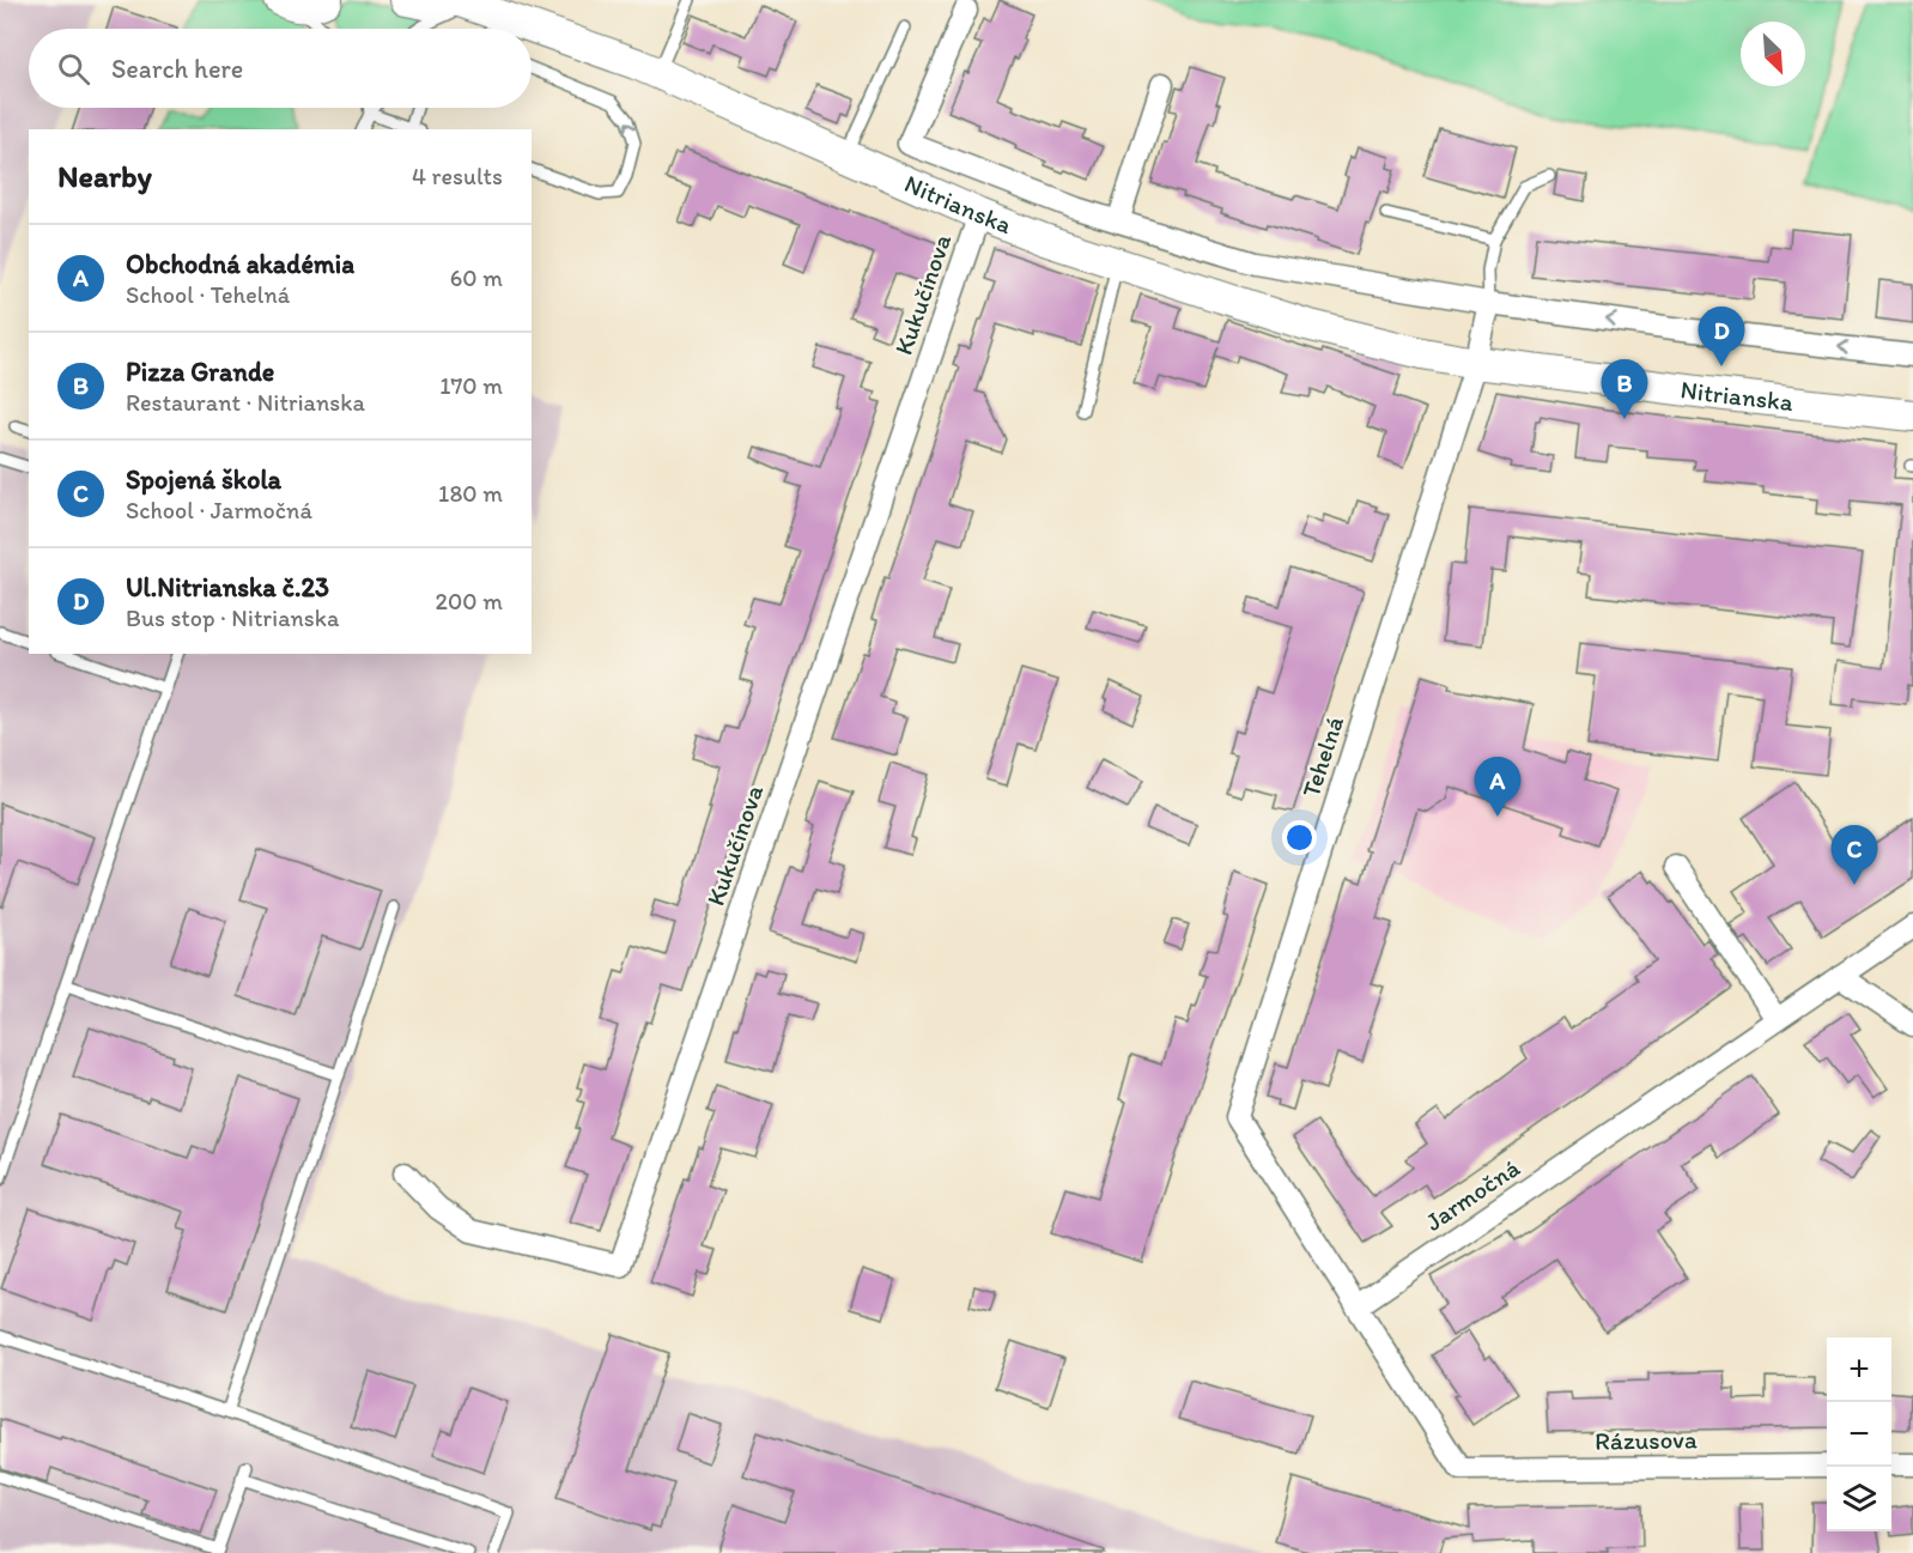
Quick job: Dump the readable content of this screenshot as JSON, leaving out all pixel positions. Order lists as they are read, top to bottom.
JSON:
{
  "streets": {
    "main road": ["Nitrianska"],
    "street": [
      "Kukučínova",
      "Tehelná",
      "Jarmočná",
      "Rázusova"
    ]
  },
  "crossings": [
    ["Nitrianska", "Kukučínova"],
    ["Nitrianska", "Tehelná"],
    ["Tehelná", "Jarmočná"],
    ["Tehelná", "Rázusova"],
    ["Jarmočná", "Rázusova"]
  ],
  "north": "bottom right",
  "page": {
    "search": "Search here",
    "heading": ["Nearby", "4 results"],
    "list": [
      {
        "mark": "A",
        "name": "Obchodná akadémia",
        "note": "School · Tehelná",
        "value": "60 m"
      },
      {
        "mark": "B",
        "name": "Pizza Grande",
        "note": "Restaurant · Nitrianska",
        "value": "170 m"
      },
      {
        "mark": "C",
        "name": "Spojená škola",
        "note": "School · Jarmočná",
        "value": "180 m"
      },
      {
        "mark": "D",
        "name": "Ul.Nitrianska č.23",
        "note": "Bus stop · Nitrianska",
        "value": "200 m"
      }
    ],
    "pins": [
      "D",
      "B",
      "A",
      "C"
    ],
    "map_buttons": ["+", "−"]
  }
}
